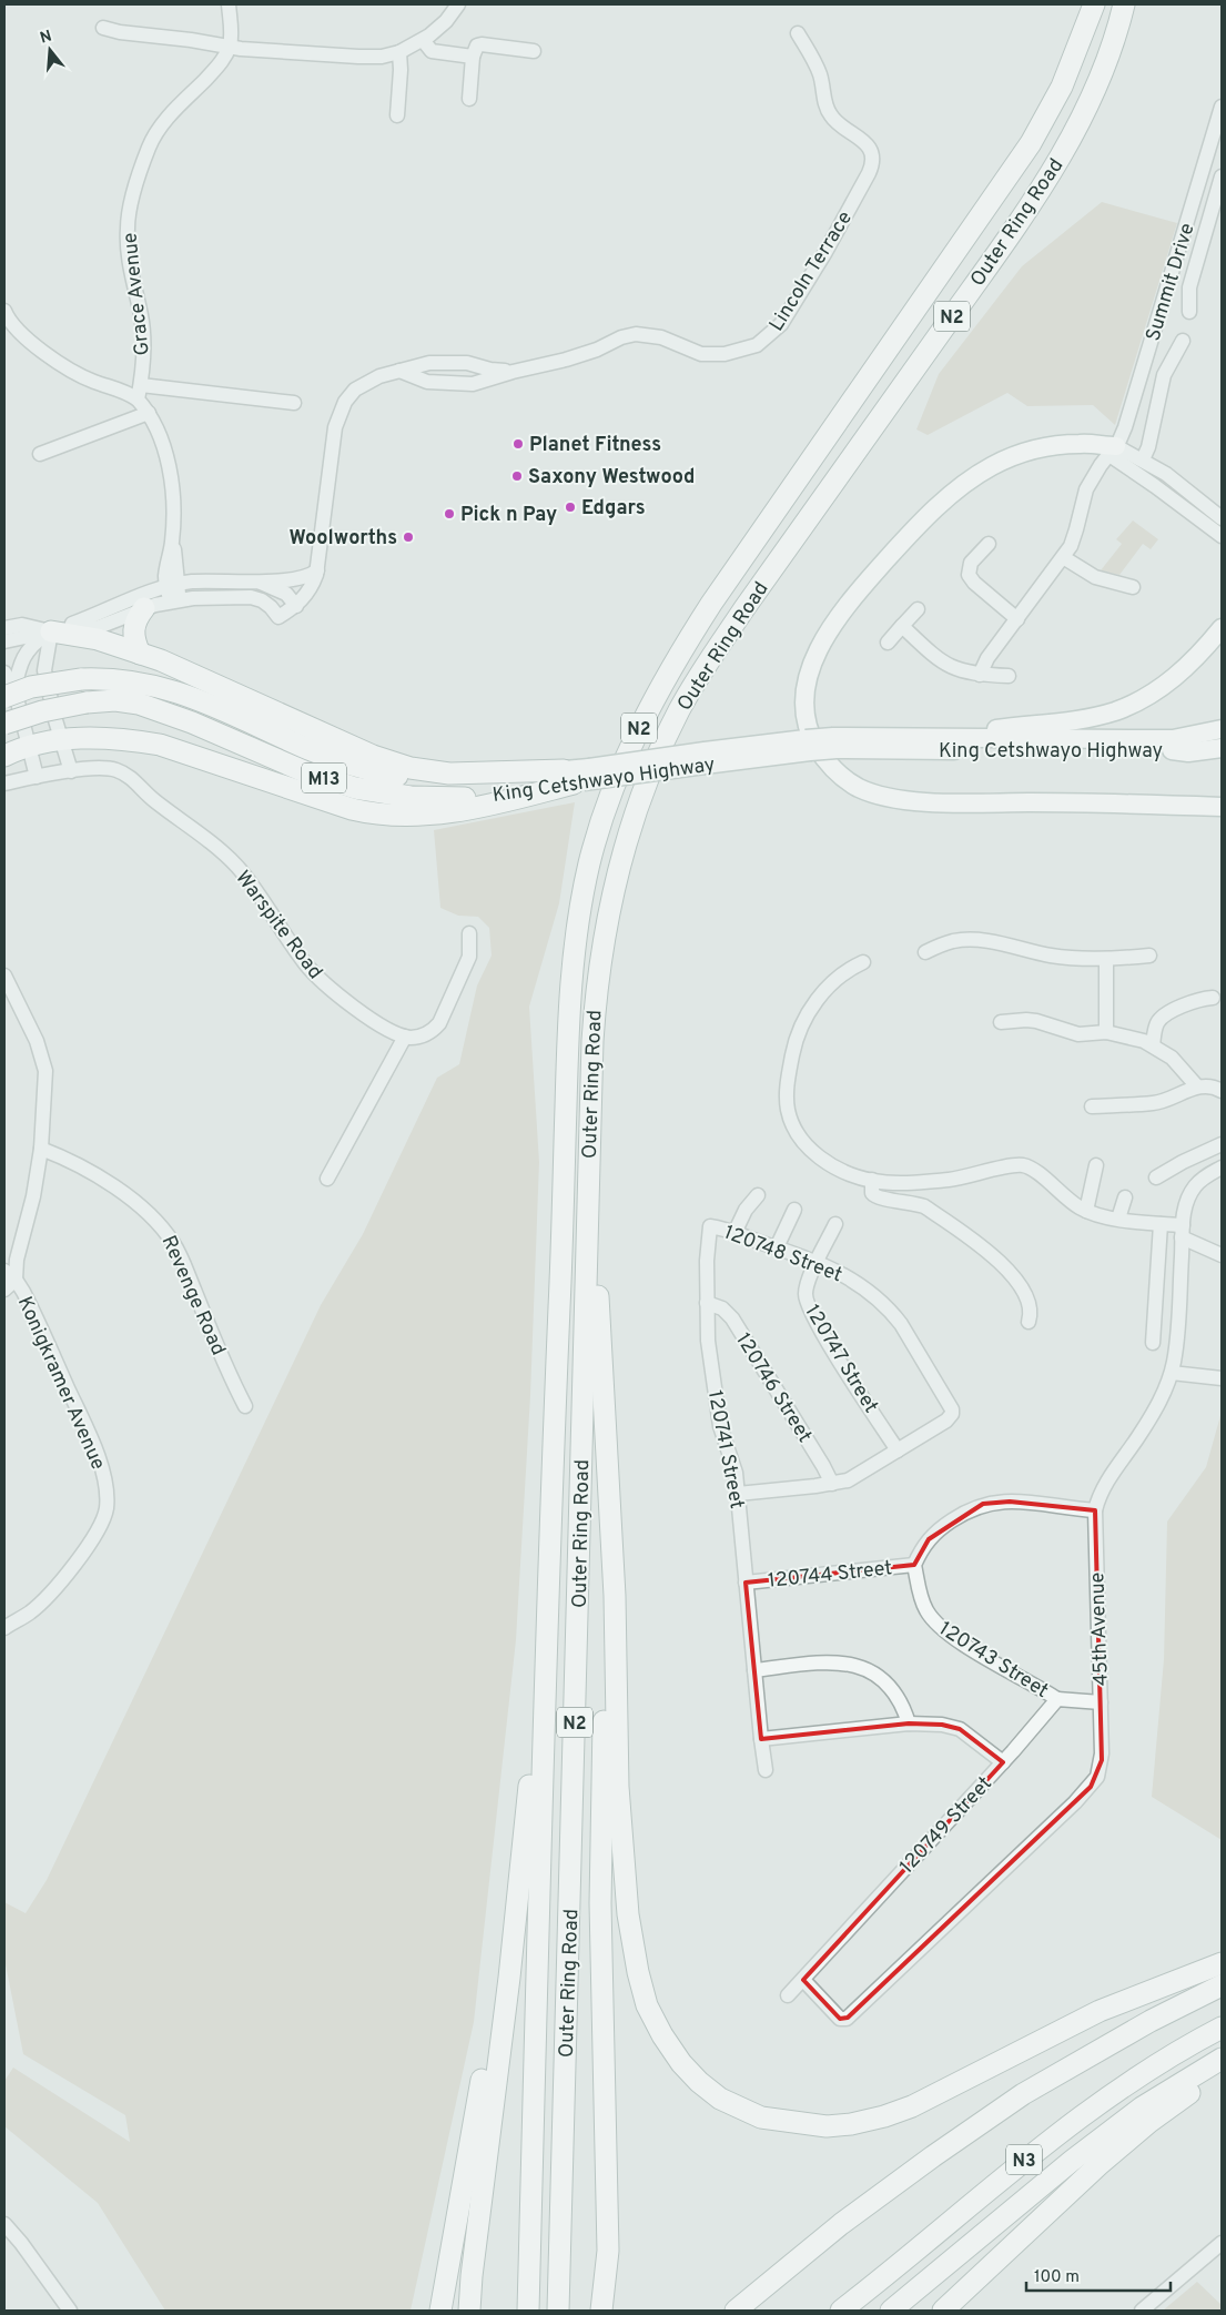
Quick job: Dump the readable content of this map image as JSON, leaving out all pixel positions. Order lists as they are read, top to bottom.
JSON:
{
  "streets": {
    "highway": [
      "Outer Ring Road",
      "N2",
      "King Cetshwayo Highway",
      "M13",
      "N3"
    ],
    "street": [
      "Lincoln Terrace",
      "Summit Drive",
      "Grace Avenue",
      "Warspite Road",
      "120748 Street",
      "Revenge Road",
      "120747 Street",
      "Konigkramer Avenue",
      "120746 Street",
      "120741 Street",
      "120744 Street",
      "45th Avenue",
      "120743 Street",
      "120749 Street"
    ]
  },
  "crossings": [
    ["120748 Street", "120747 Street"],
    ["120748 Street", "120741 Street"],
    ["120746 Street", "120741 Street"],
    ["120741 Street", "120744 Street"],
    ["120744 Street", "120743 Street"],
    ["45th Avenue", "120749 Street"],
    ["120743 Street", "120749 Street"]
  ],
  "places": [
    "Planet Fitness",
    "Saxony Westwood",
    "Edgars",
    "Pick n Pay",
    "Woolworths"
  ],
  "scale_bar": "100 m",
  "north": "top"
}
